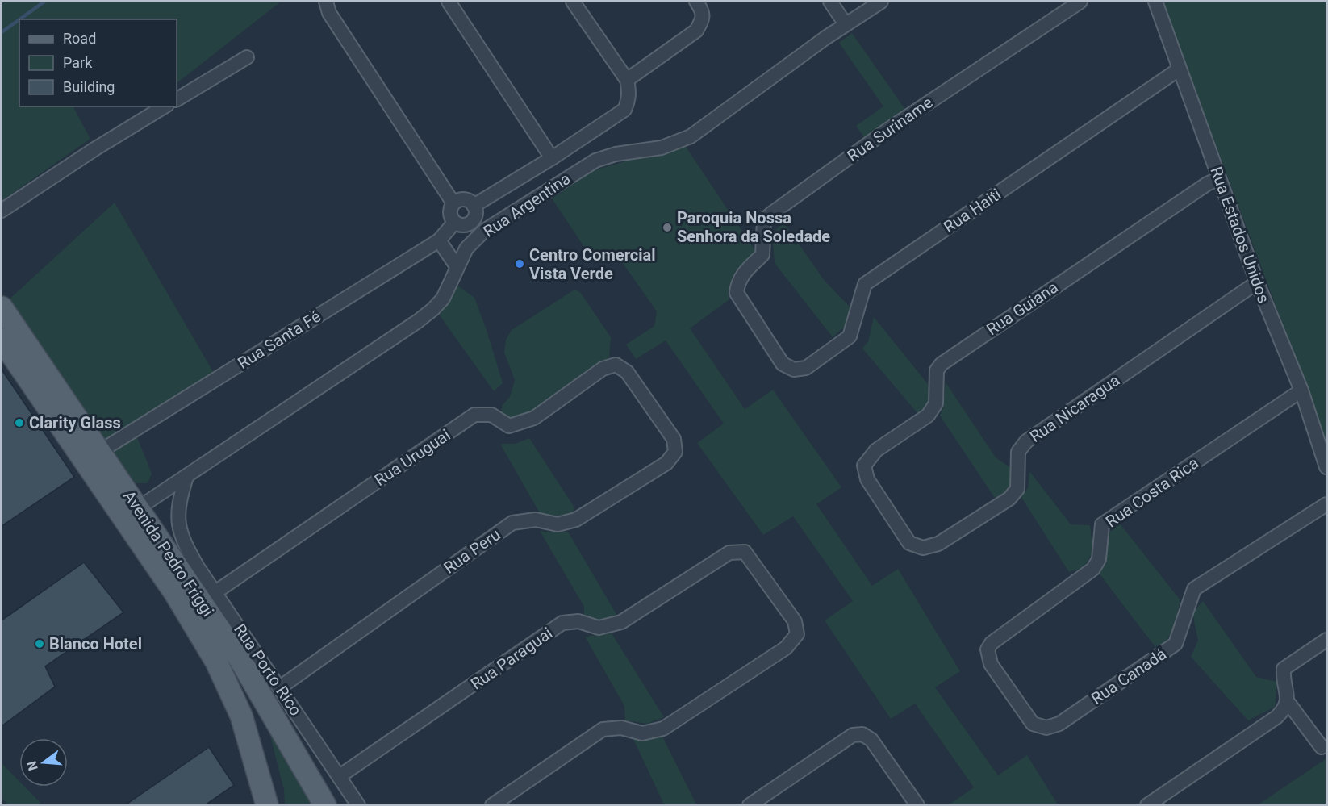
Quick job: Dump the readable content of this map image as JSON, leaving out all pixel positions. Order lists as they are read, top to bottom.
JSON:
{
  "streets": {
    "main road": ["Avenida Pedro Friggi"],
    "street": [
      "Rua Suriname",
      "Rua Argentina",
      "Rua Haiti",
      "Rua Estados Unidos",
      "Rua Guiana",
      "Rua Santa Fé",
      "Rua Nicaragua",
      "Rua Uruguai",
      "Rua Costa Rica",
      "Rua Peru",
      "Rua Paraguai",
      "Rua Porto Rico",
      "Rua Canadá"
    ]
  },
  "crossings": [
    ["Rua Suriname", "Rua Haiti"],
    ["Rua Argentina", "Avenida Pedro Friggi"],
    ["Rua Argentina", "Rua Porto Rico"],
    ["Rua Haiti", "Rua Estados Unidos"],
    ["Rua Estados Unidos", "Rua Guiana"],
    ["Rua Estados Unidos", "Rua Nicaragua"],
    ["Rua Estados Unidos", "Rua Costa Rica"],
    ["Rua Guiana", "Rua Nicaragua"],
    ["Rua Santa Fé", "Avenida Pedro Friggi"],
    ["Rua Uruguai", "Rua Peru"],
    ["Rua Uruguai", "Rua Porto Rico"],
    ["Rua Costa Rica", "Rua Canadá"],
    ["Rua Peru", "Rua Porto Rico"],
    ["Rua Paraguai", "Rua Porto Rico"]
  ],
  "places": [
    "Paroquia Nossa Senhora da Soledade",
    "Centro Comercial Vista Verde",
    "Clarity Glass",
    "Blanco Hotel"
  ],
  "legend": ["Road", "Park", "Building"],
  "north": "left"
}
